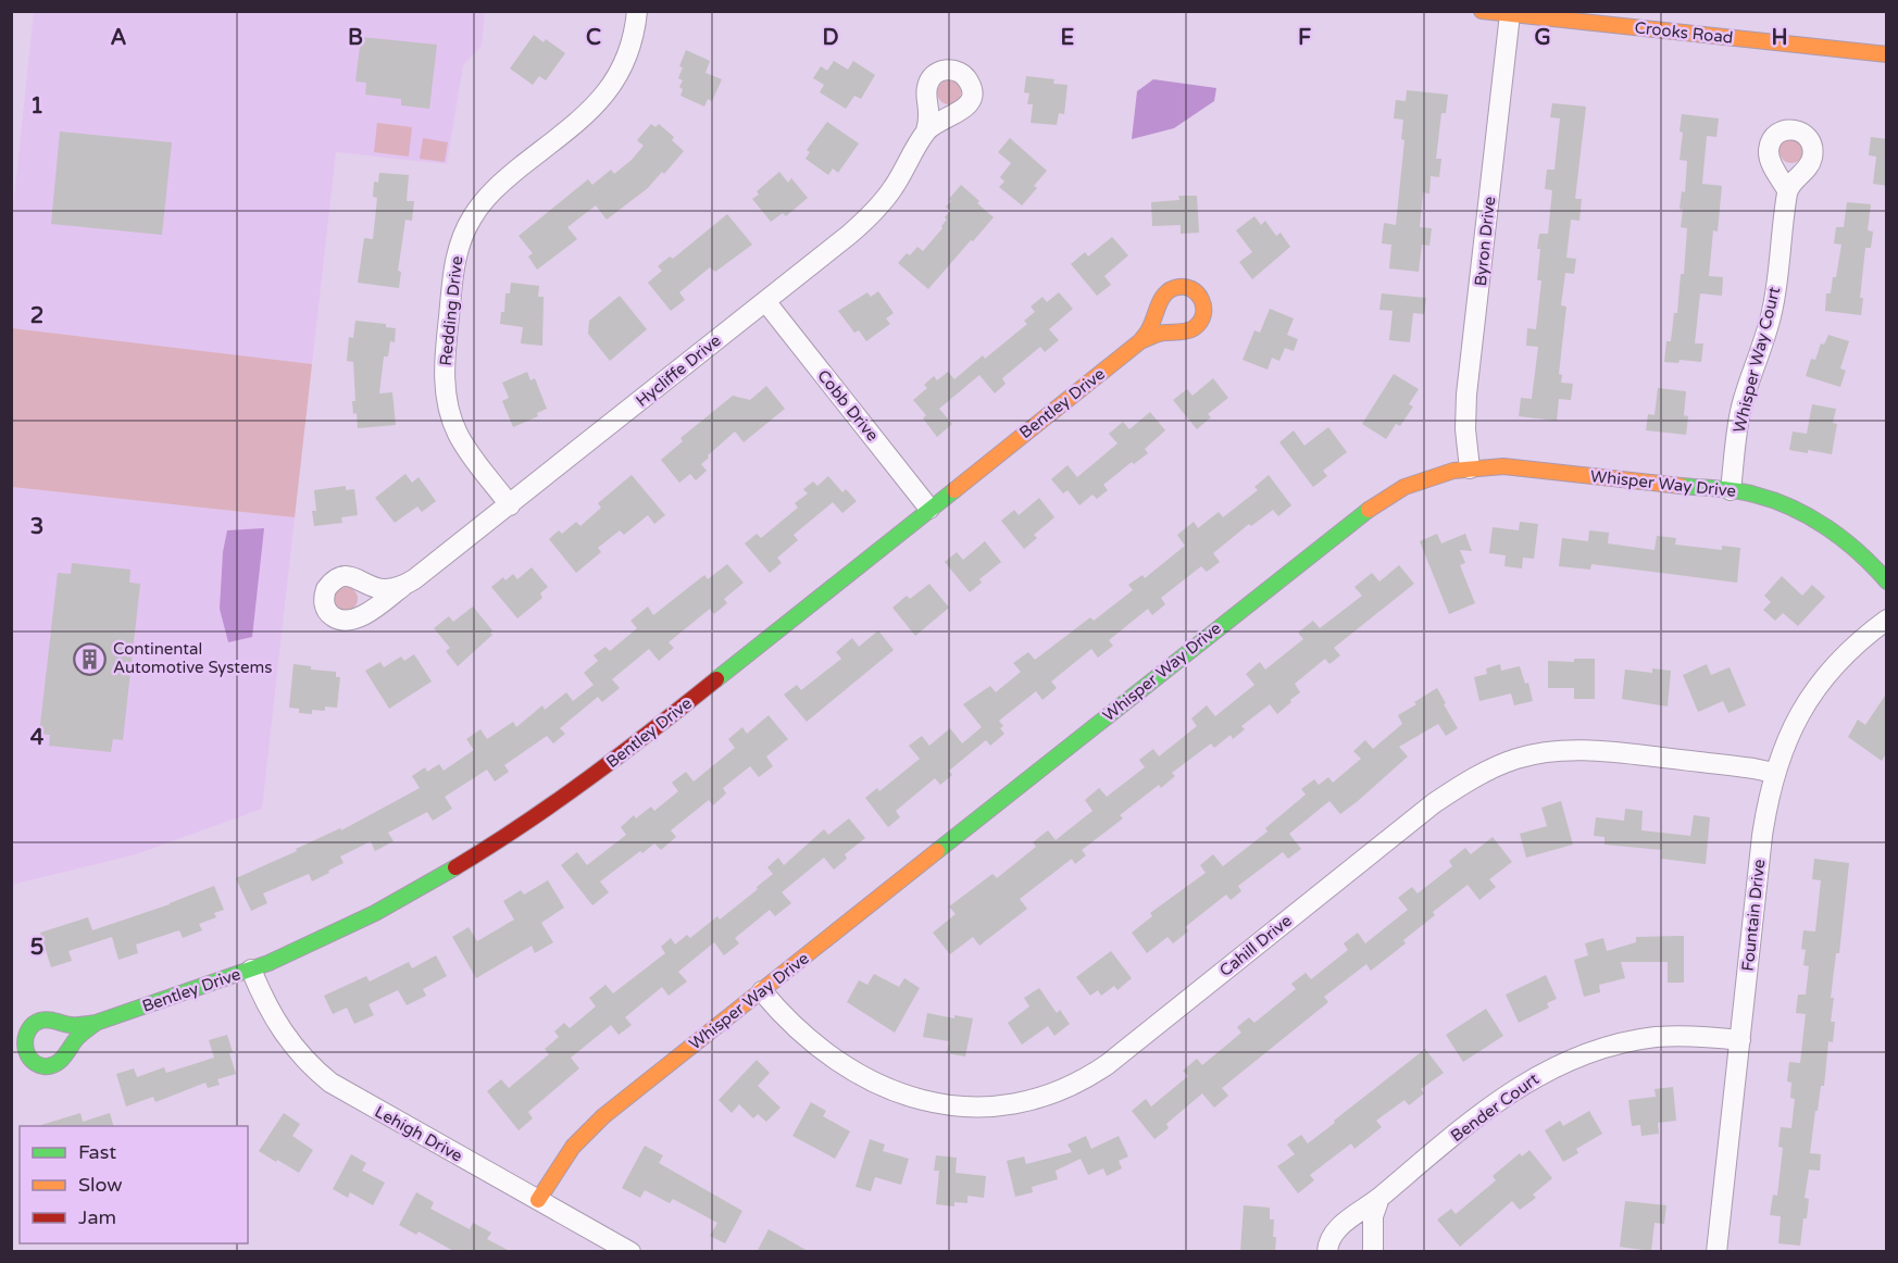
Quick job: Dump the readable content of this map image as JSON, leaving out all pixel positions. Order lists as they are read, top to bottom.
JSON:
{
  "streets": {
    "street": [
      "Crooks Road",
      "Byron Drive",
      "Redding Drive",
      "Whisper Way Court",
      "Hycliffe Drive",
      "Bentley Drive",
      "Cobb Drive",
      "Whisper Way Drive",
      "Fountain Drive",
      "Cahill Drive",
      "Bender Court",
      "Lehigh Drive"
    ]
  },
  "crossings": [
    ["Crooks Road", "Byron Drive"],
    ["Byron Drive", "Whisper Way Drive"],
    ["Redding Drive", "Hycliffe Drive"],
    ["Whisper Way Court", "Whisper Way Drive"],
    ["Hycliffe Drive", "Cobb Drive"],
    ["Bentley Drive", "Cobb Drive"],
    ["Bentley Drive", "Lehigh Drive"],
    ["Whisper Way Drive", "Cahill Drive"],
    ["Whisper Way Drive", "Lehigh Drive"],
    ["Fountain Drive", "Cahill Drive"],
    ["Fountain Drive", "Bender Court"]
  ],
  "places": {
    "building": ["Continental Automotive Systems"]
  },
  "legend": ["Fast", "Slow", "Jam"],
  "grid": {
    "columns": [
      "A",
      "B",
      "C",
      "D",
      "E",
      "F",
      "G",
      "H"
    ],
    "rows": [
      "1",
      "2",
      "3",
      "4",
      "5"
    ]
  }
}
